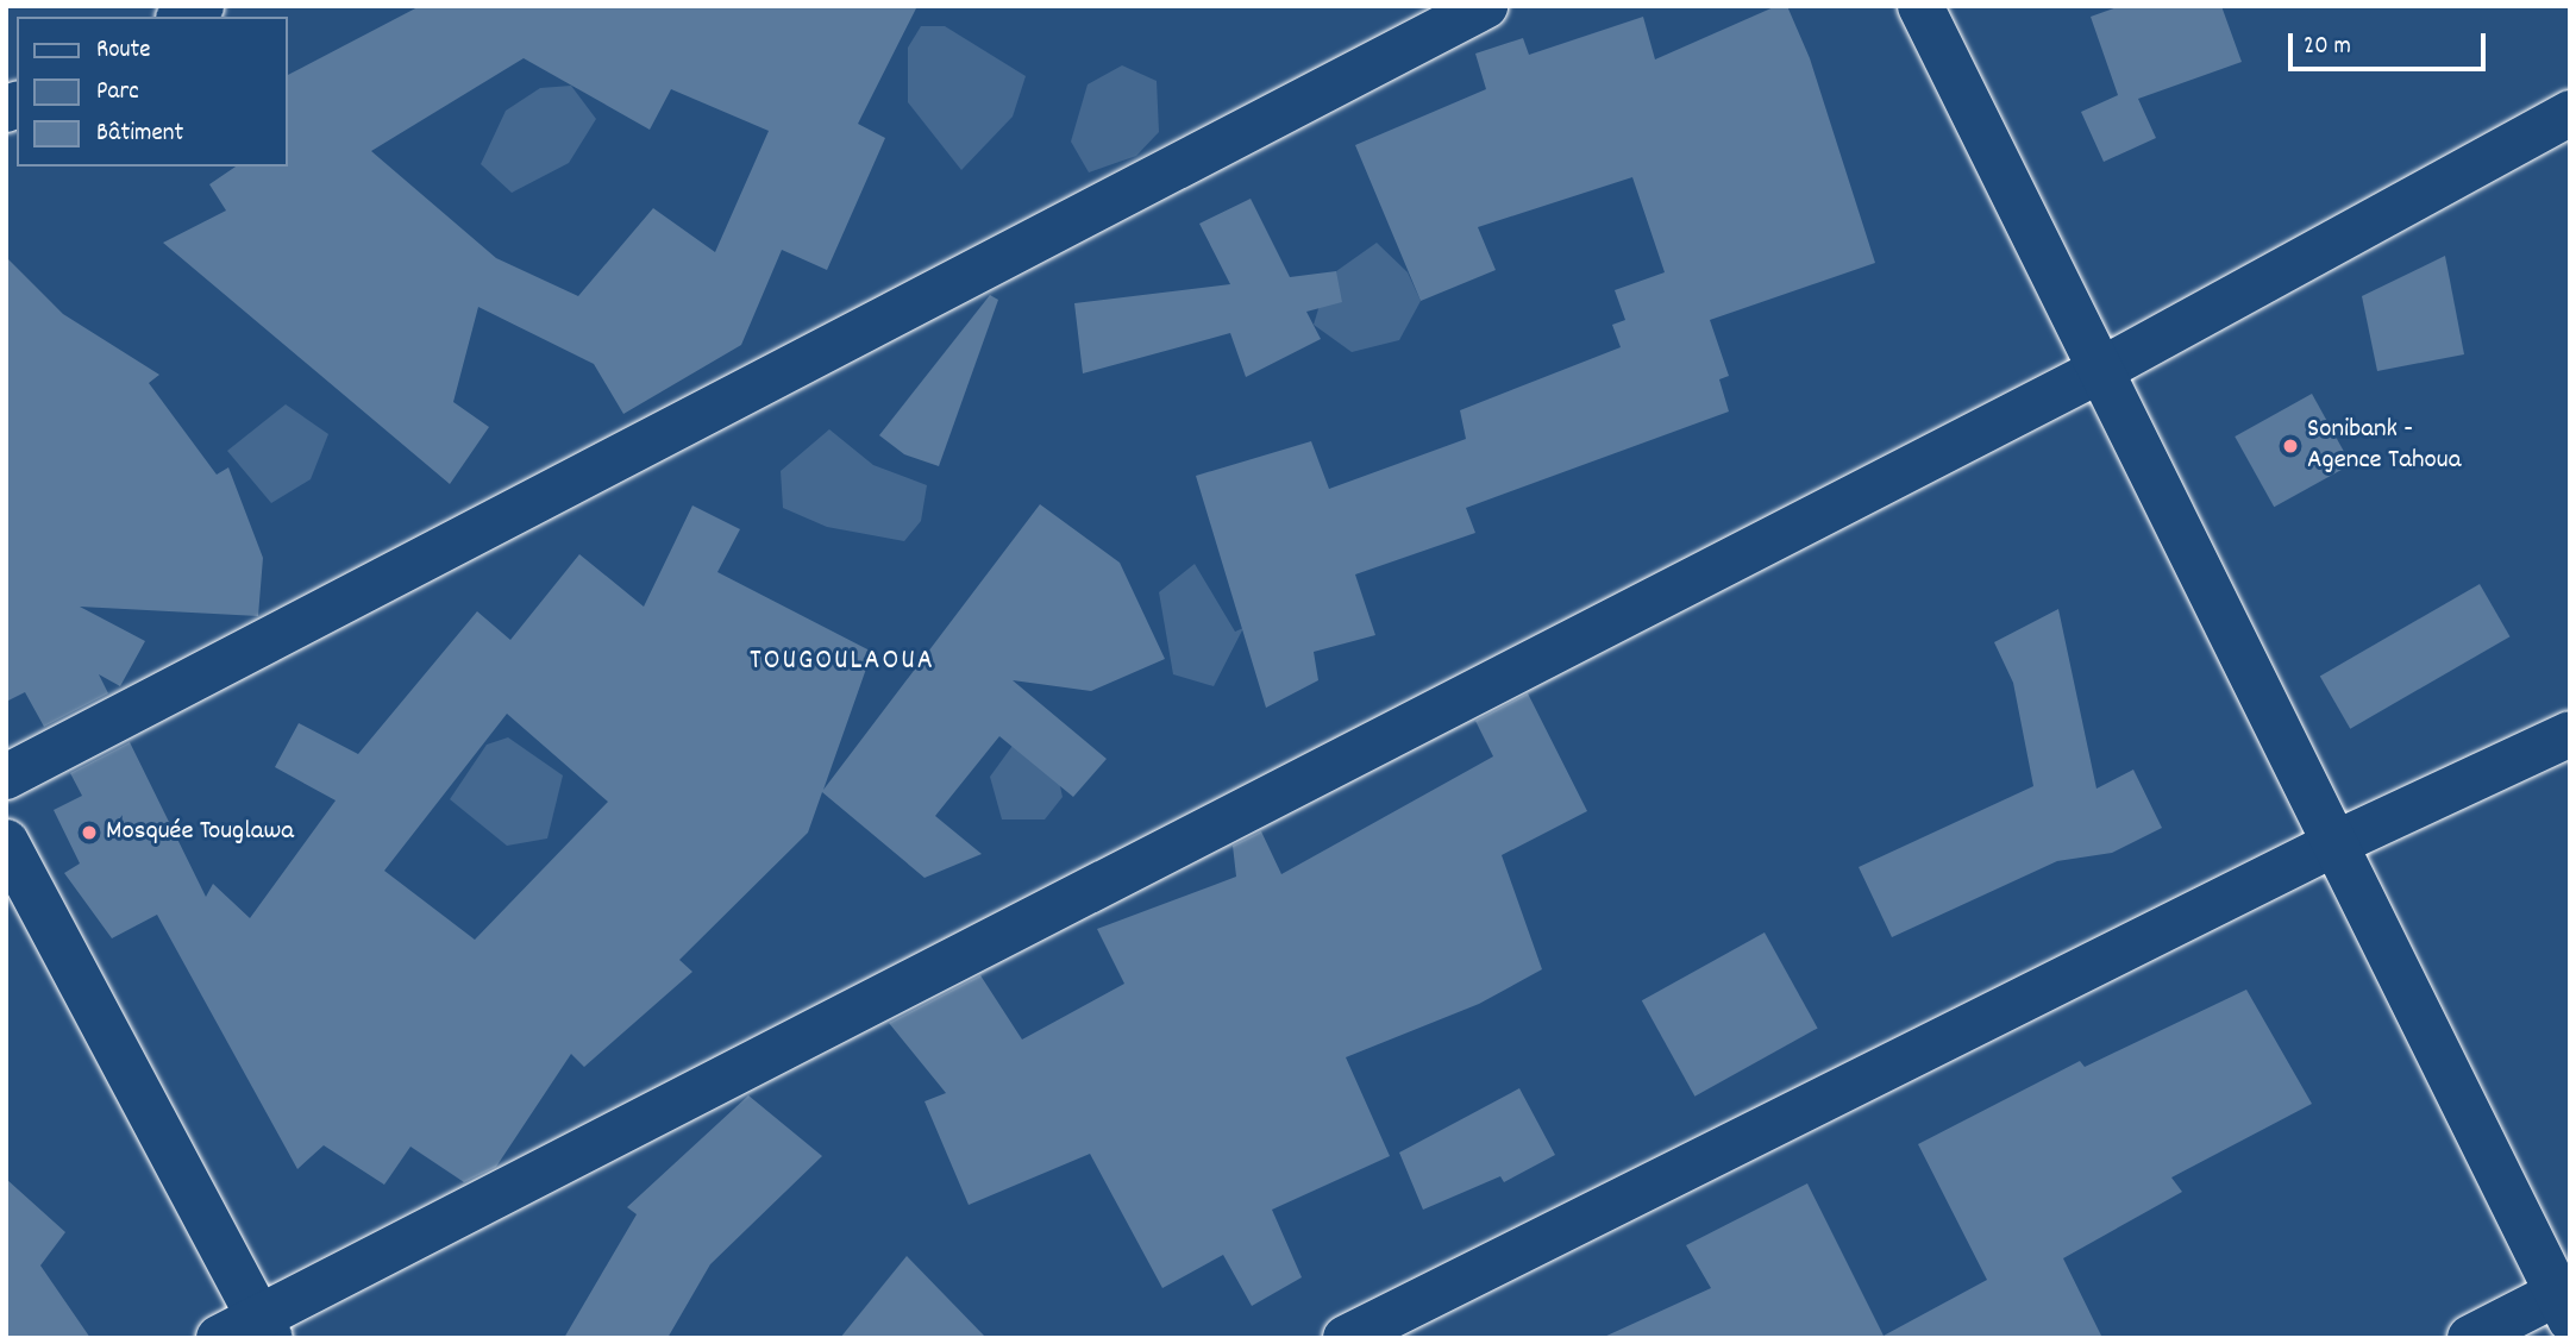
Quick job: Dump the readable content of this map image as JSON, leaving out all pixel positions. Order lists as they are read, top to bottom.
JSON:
{
  "districts": ["TOUGOULAOUA"],
  "places": ["Sonibank - Agence Tahoua", "Mosquée Touglawa"],
  "legend": ["Route", "Parc", "Bâtiment"],
  "scale_bar": "20 m"
}
